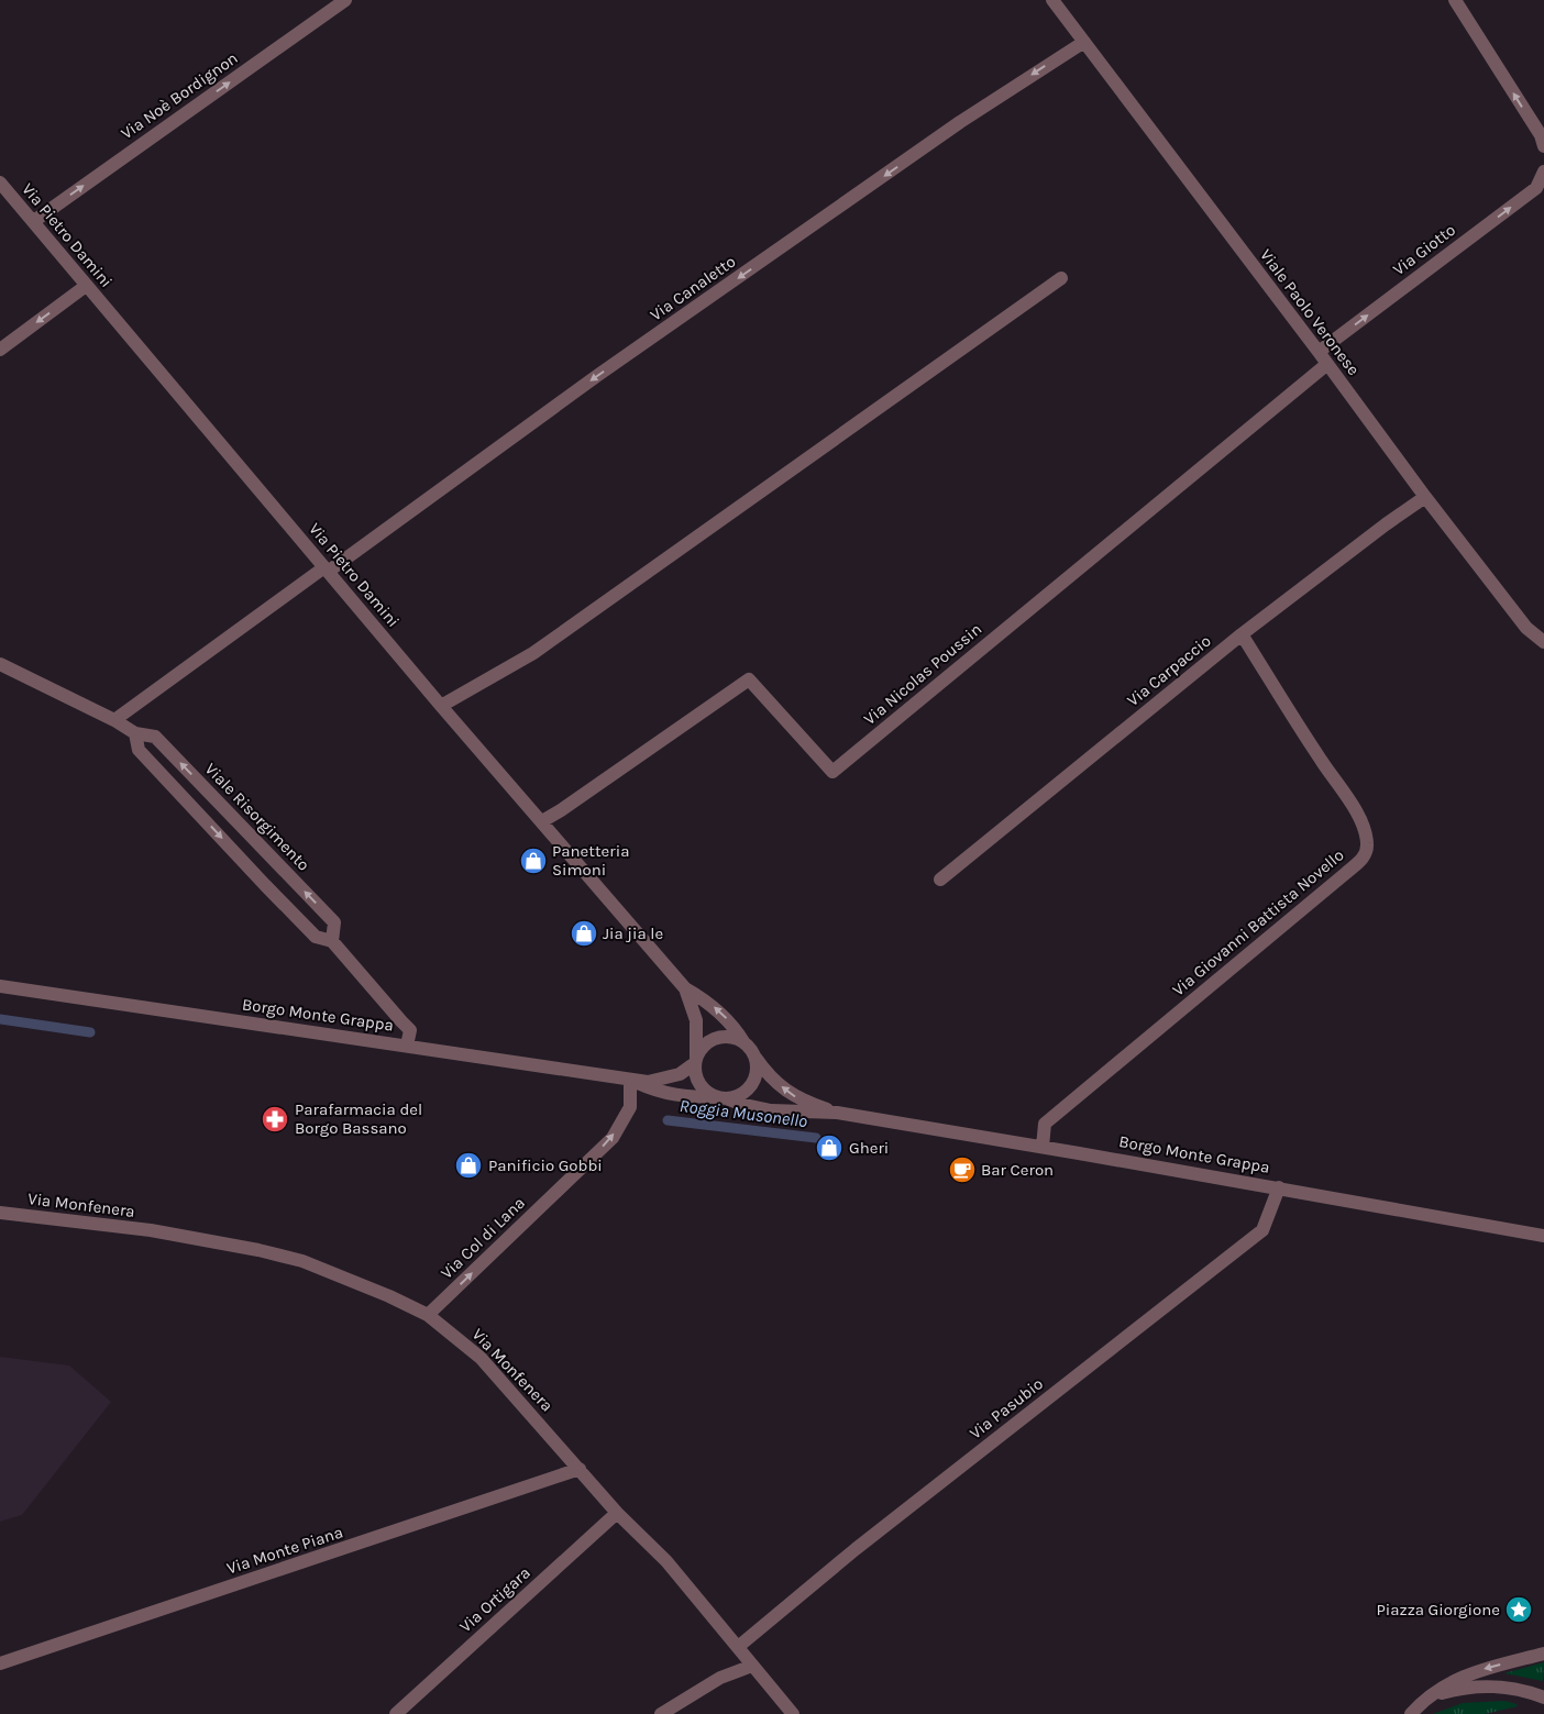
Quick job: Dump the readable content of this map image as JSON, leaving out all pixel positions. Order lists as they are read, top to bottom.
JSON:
{
  "streets": {
    "street": [
      "Via Noè Bordignon",
      "Via Pietro Damini",
      "Via Giotto",
      "Via Canaletto",
      "Viale Paolo Veronese",
      "Via Carpaccio",
      "Via Nicolas Poussin",
      "Viale Risorgimento",
      "Via Giovanni Battista Novello",
      "Borgo Monte Grappa",
      "Via Monfenera",
      "Via Col di Lana",
      "Via Pasubio",
      "Via Monte Piana",
      "Via Ortigara"
    ]
  },
  "crossings": [
    ["Via Noè Bordignon", "Via Pietro Damini"],
    ["Via Pietro Damini", "Via Canaletto"],
    ["Via Pietro Damini", "Via Nicolas Poussin"],
    ["Via Pietro Damini", "Borgo Monte Grappa"],
    ["Via Giotto", "Viale Paolo Veronese"],
    ["Via Canaletto", "Viale Paolo Veronese"],
    ["Via Canaletto", "Viale Risorgimento"],
    ["Viale Paolo Veronese", "Via Carpaccio"],
    ["Viale Paolo Veronese", "Via Nicolas Poussin"],
    ["Via Carpaccio", "Via Giovanni Battista Novello"],
    ["Via Giovanni Battista Novello", "Borgo Monte Grappa"],
    ["Borgo Monte Grappa", "Via Col di Lana"],
    ["Borgo Monte Grappa", "Via Pasubio"],
    ["Via Monfenera", "Via Col di Lana"],
    ["Via Monfenera", "Via Pasubio"],
    ["Via Monfenera", "Via Monte Piana"],
    ["Via Monfenera", "Via Ortigara"]
  ],
  "one_way": [
    "Via Noè Bordignon",
    "Via Giotto",
    "Via Canaletto",
    "Via Col di Lana"
  ],
  "water": ["Roggia Musonello"],
  "places": {
    "shop": [
      "Panetteria Simoni",
      "Jia jia le",
      "Gheri",
      "Panificio Gobbi"
    ],
    "pharmacy": ["Parafarmacia del Borgo Bassano"],
    "cafe": ["Bar Ceron"],
    "place": ["Piazza Giorgione"]
  }
}
